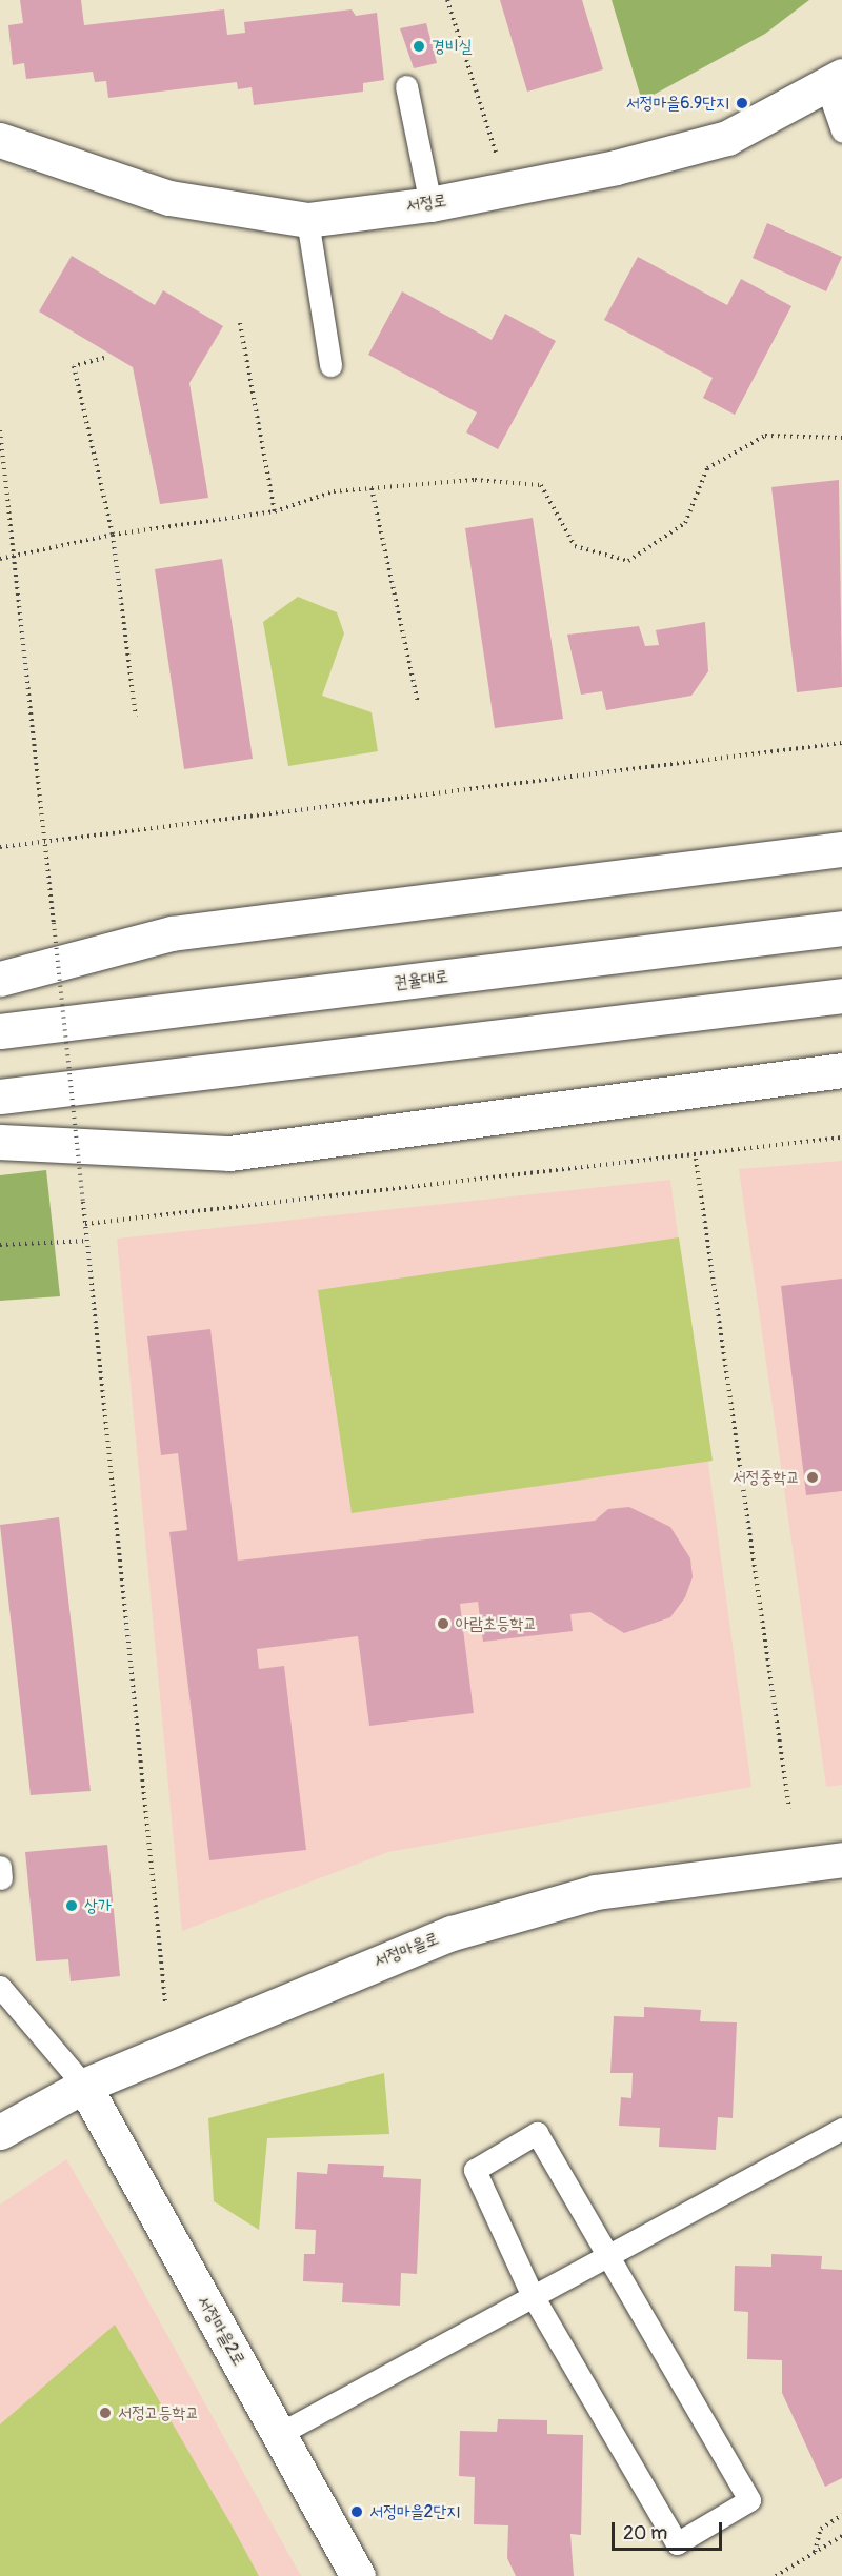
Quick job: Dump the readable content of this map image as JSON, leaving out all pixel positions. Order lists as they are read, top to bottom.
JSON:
{
  "streets": {
    "main road": [
      "서정로",
      "권율대로",
      "서정마을로",
      "서정마을2로"
    ]
  },
  "crossings": [
    ["서정마을로", "서정마을2로"]
  ],
  "places": [
    "경비실",
    "서정마을6.9단지",
    "서정중학교",
    "아람초등학교",
    "상가",
    "서정고등학교",
    "서정마을2단지"
  ],
  "scale_bar": "20 m"
}
